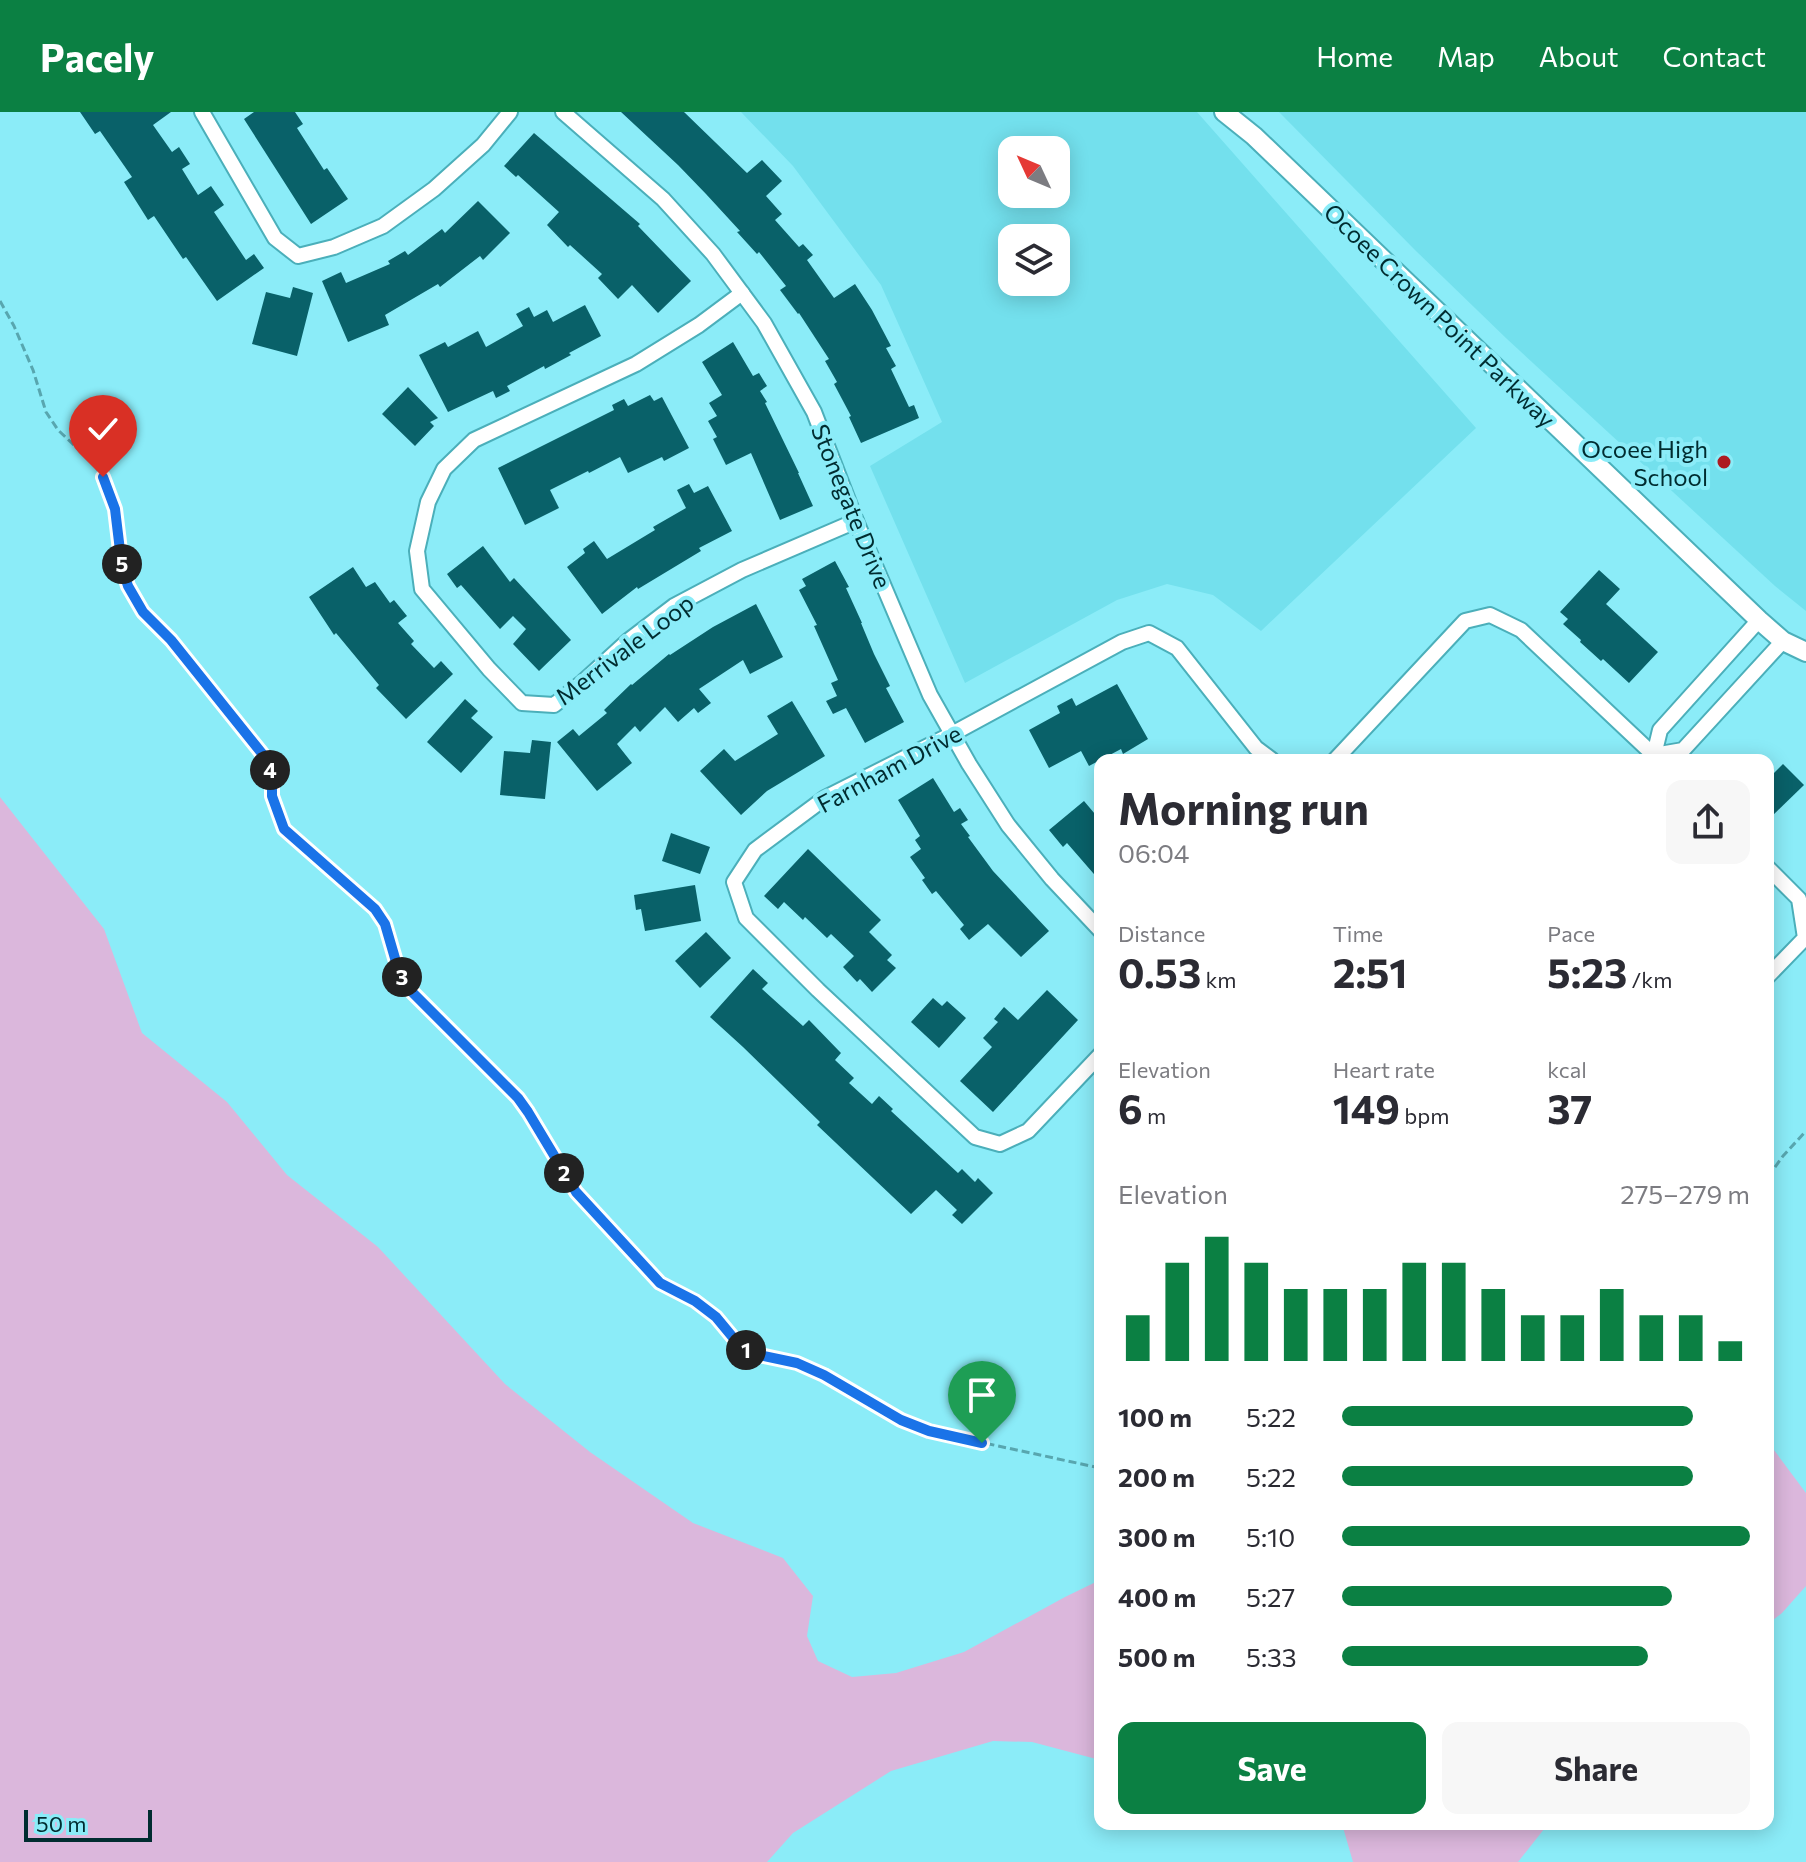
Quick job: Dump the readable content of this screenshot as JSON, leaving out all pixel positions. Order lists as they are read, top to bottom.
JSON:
{
  "streets": {
    "street": [
      "Ocoee Crown Point Parkway",
      "Stonegate Drive",
      "Merrivale Loop",
      "Farnham Drive"
    ]
  },
  "crossings": [
    ["Stonegate Drive", "Merrivale Loop"],
    ["Stonegate Drive", "Farnham Drive"]
  ],
  "places": ["Ocoee High School"],
  "scale_bar": "50 m",
  "north": "top left",
  "page": {
    "header": "Pacely",
    "nav": [
      "Home",
      "Map",
      "About",
      "Contact"
    ],
    "pins": [
      "5",
      "4",
      "3",
      "2",
      "1"
    ],
    "heading": ["Morning run", "06:04"],
    "stats": [
      ["Distance", "0.53 km"],
      ["Time", "2:51"],
      ["Pace", "5:23 /km"],
      ["Elevation", "6 m"],
      ["Heart rate", "149 bpm"],
      ["kcal", "37"]
    ],
    "chart": ["Elevation", "275–279 m"],
    "list": [
      {
        "name": "100 m",
        "note": "5:22"
      },
      {
        "name": "200 m",
        "note": "5:22"
      },
      {
        "name": "300 m",
        "note": "5:10"
      },
      {
        "name": "400 m",
        "note": "5:27"
      },
      {
        "name": "500 m",
        "note": "5:33"
      }
    ],
    "buttons": ["Save", "Share"],
    "scale": "50 m"
  }
}
